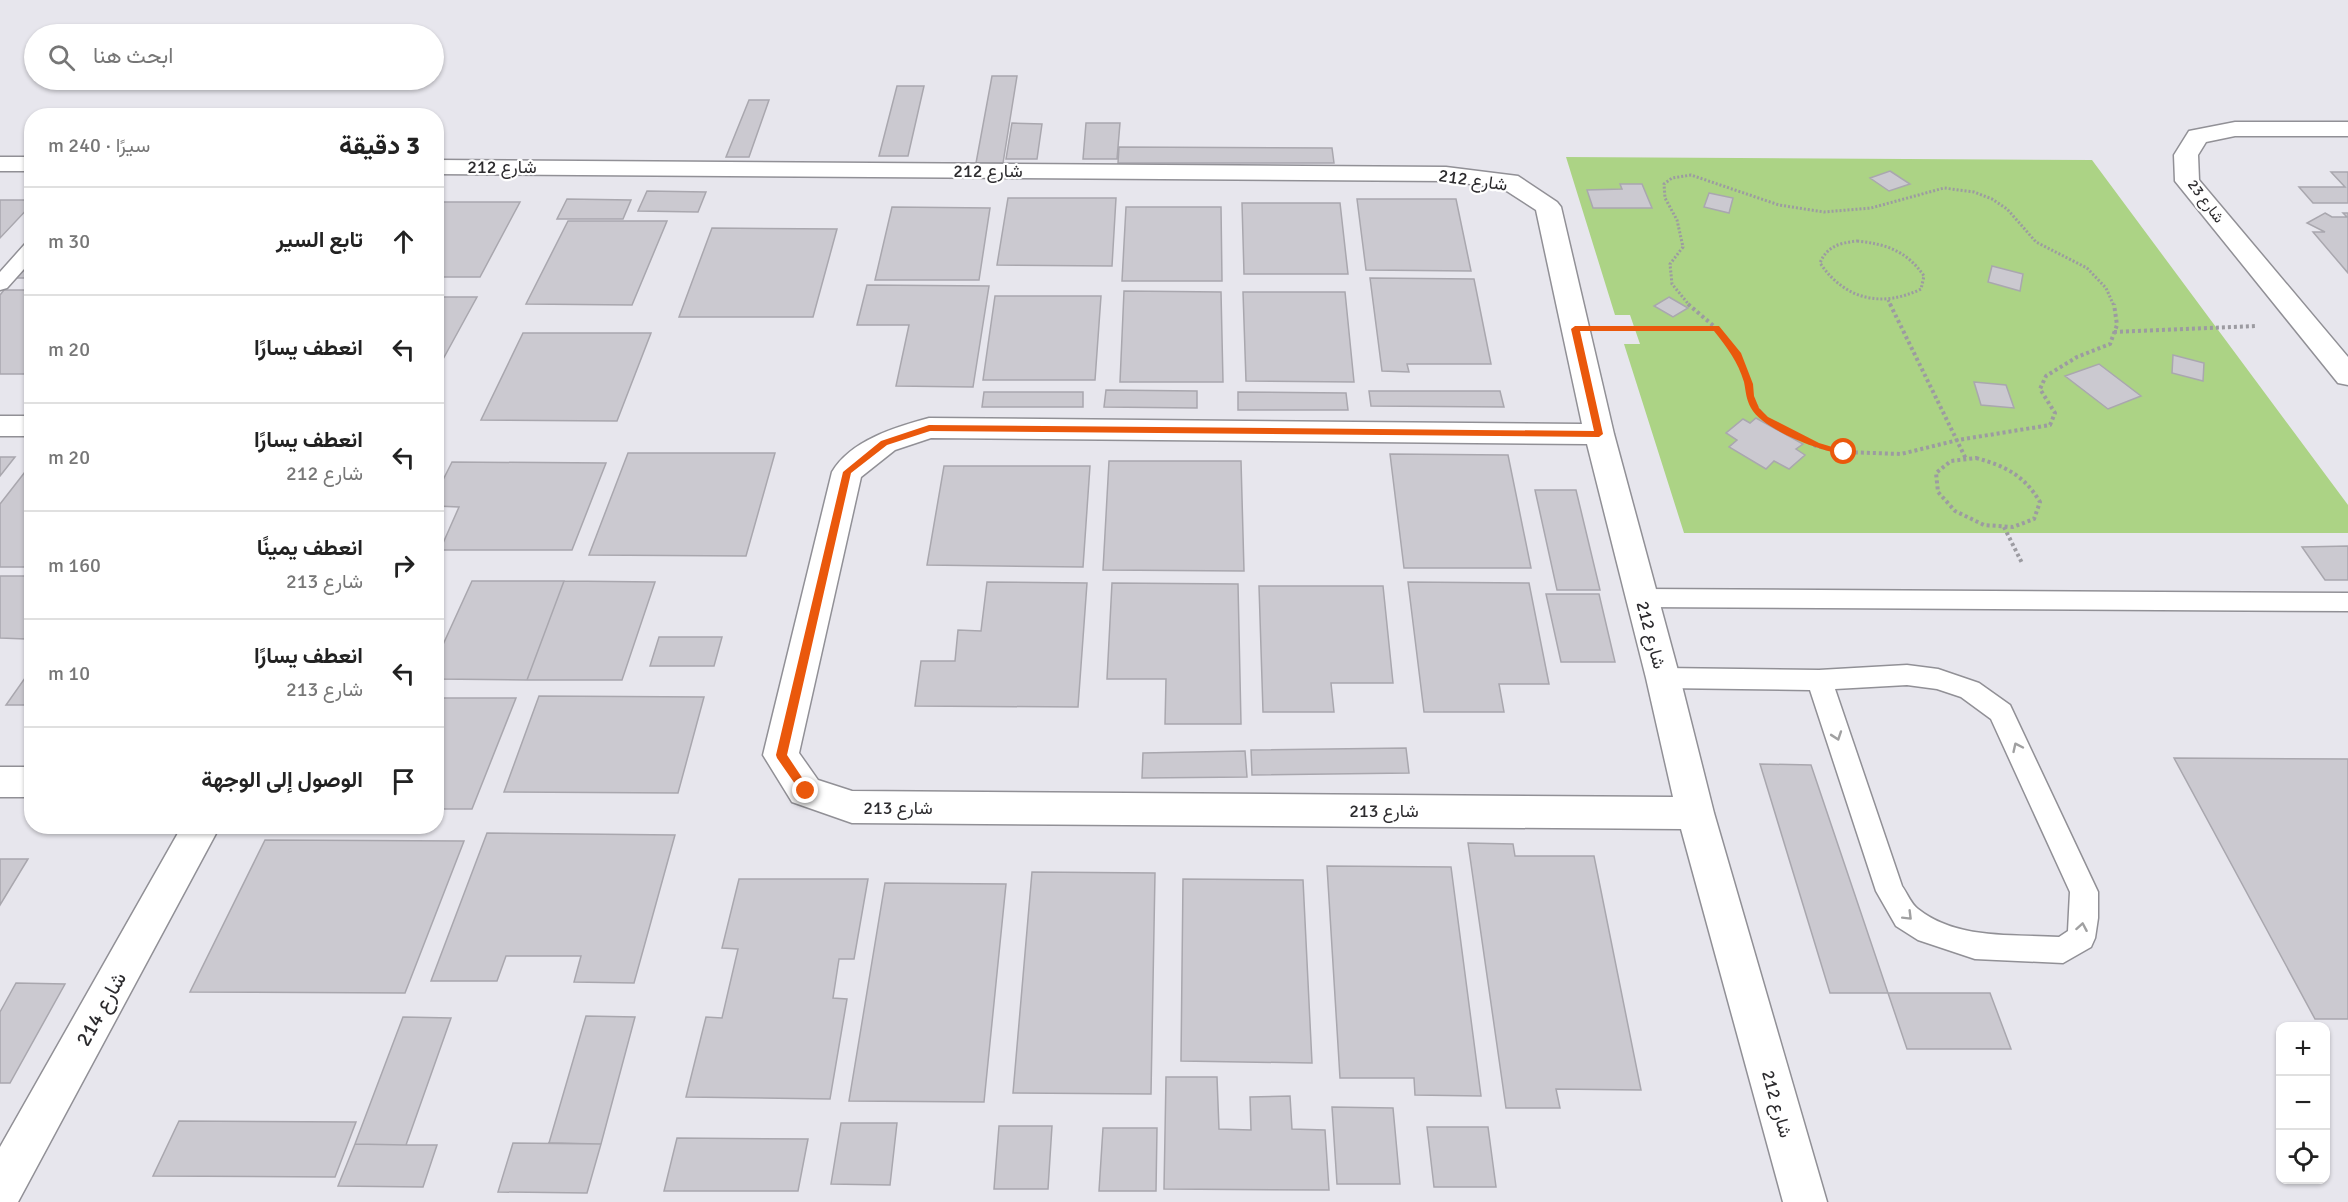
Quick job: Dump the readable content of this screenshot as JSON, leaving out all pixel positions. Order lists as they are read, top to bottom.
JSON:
{
  "streets": {
    "street": [
      "شارع 212",
      "شارع 23",
      "شارع 213",
      "شارع 214"
    ]
  },
  "crossings": [
    ["شارع 212", "شارع 213"]
  ],
  "page": {
    "search": "ابحث هنا",
    "heading": ["3 دقيقة", "سيرًا · 240 m"],
    "list": [
      ["تابع السير", "30 m"],
      ["انعطف يسارًا", "20 m"],
      ["انعطف يسارًا", "شارع 212", "20 m"],
      ["انعطف يمينًا", "شارع 213", "160 m"],
      ["انعطف يسارًا", "شارع 213", "10 m"],
      "الوصول إلى الوجهة"
    ],
    "map_buttons": ["+", "−"]
  }
}
